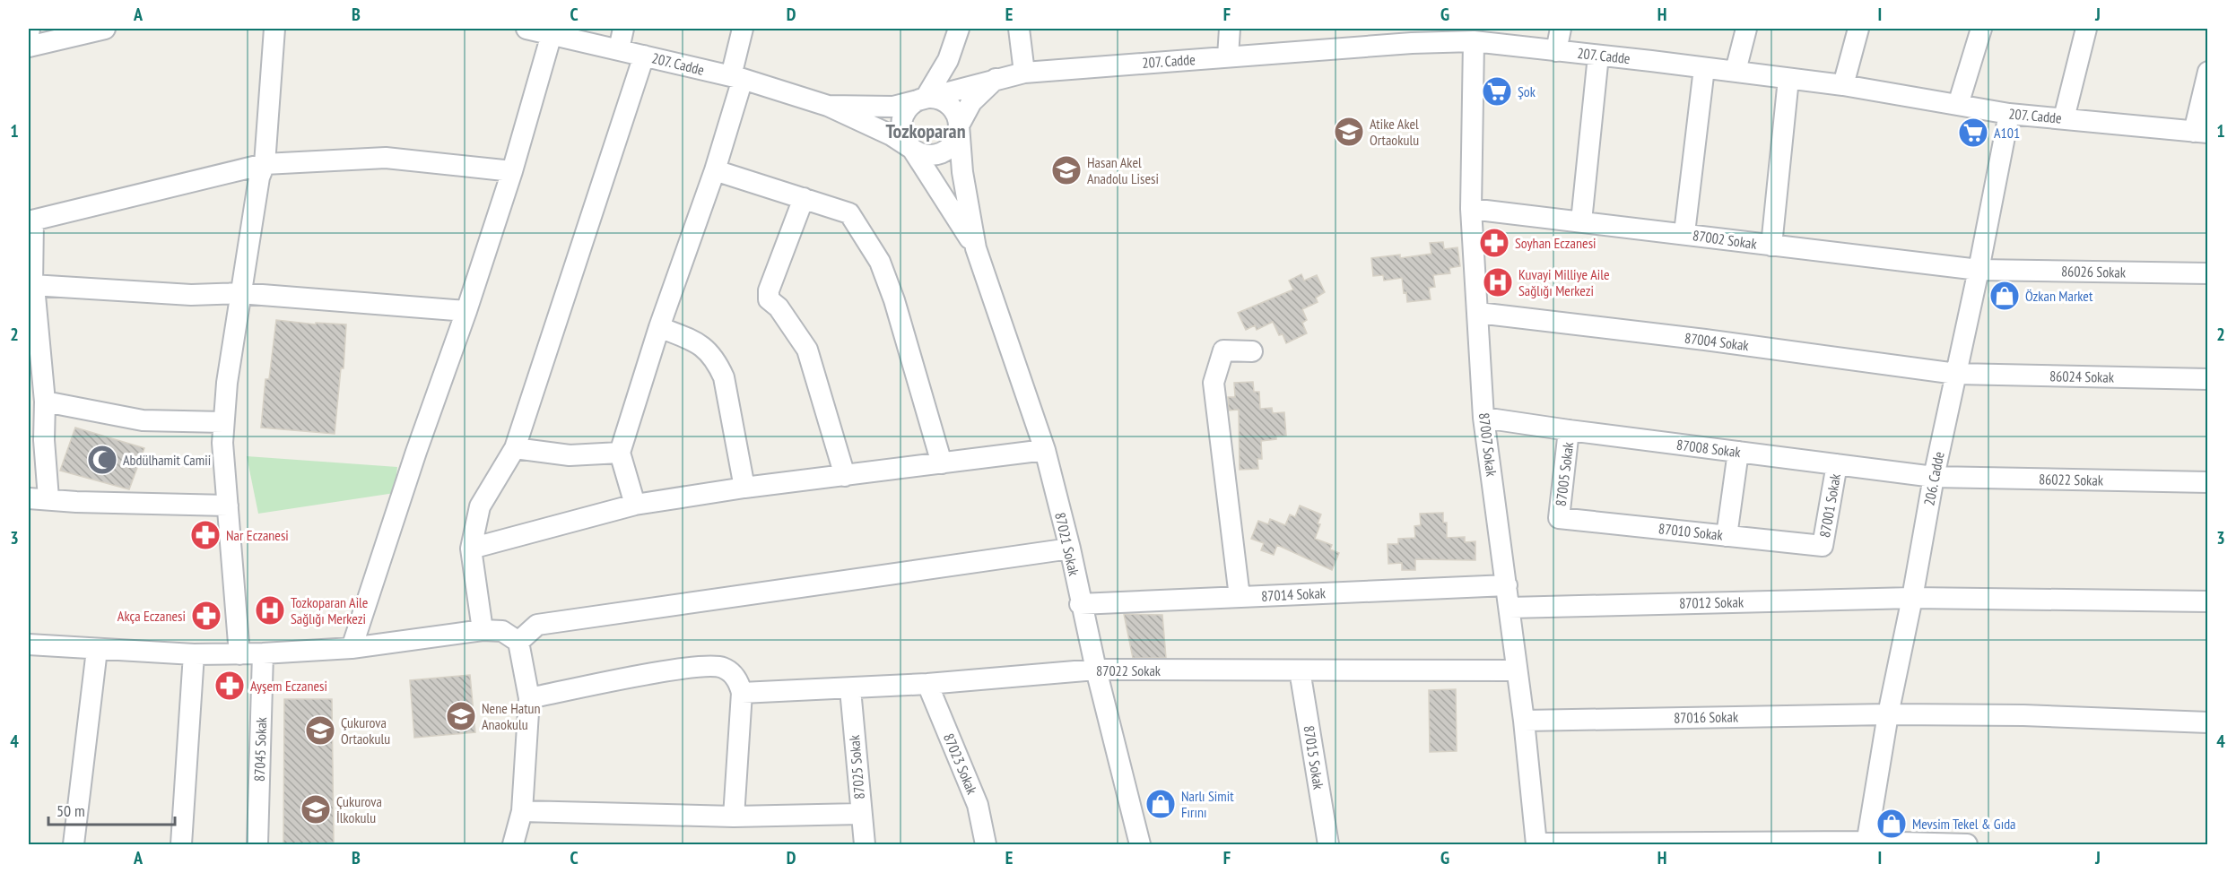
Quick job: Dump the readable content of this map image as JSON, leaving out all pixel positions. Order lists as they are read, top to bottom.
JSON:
{
  "streets": {
    "street": [
      "207. Cadde",
      "87002 Sokak",
      "86026 Sokak",
      "87004 Sokak",
      "86024 Sokak",
      "87007 Sokak",
      "87008 Sokak",
      "87005 Sokak",
      "206. Cadde",
      "86022 Sokak",
      "87001 Sokak",
      "87010 Sokak",
      "87021 Sokak",
      "87014 Sokak",
      "87012 Sokak",
      "87022 Sokak",
      "87016 Sokak",
      "87045 Sokak",
      "87015 Sokak",
      "87023 Sokak",
      "87025 Sokak"
    ]
  },
  "crossings": [
    ["207. Cadde", "87007 Sokak"],
    ["207. Cadde", "206. Cadde"],
    ["87002 Sokak", "86026 Sokak"],
    ["87002 Sokak", "87007 Sokak"],
    ["87002 Sokak", "206. Cadde"],
    ["86026 Sokak", "206. Cadde"],
    ["87004 Sokak", "86024 Sokak"],
    ["87004 Sokak", "87007 Sokak"],
    ["87004 Sokak", "206. Cadde"],
    ["86024 Sokak", "206. Cadde"],
    ["87007 Sokak", "87008 Sokak"],
    ["87007 Sokak", "87014 Sokak"],
    ["87007 Sokak", "87012 Sokak"],
    ["87007 Sokak", "87022 Sokak"],
    ["87007 Sokak", "87016 Sokak"],
    ["87008 Sokak", "87005 Sokak"],
    ["87008 Sokak", "206. Cadde"],
    ["87008 Sokak", "86022 Sokak"],
    ["87008 Sokak", "87001 Sokak"],
    ["87005 Sokak", "87010 Sokak"],
    ["206. Cadde", "86022 Sokak"],
    ["206. Cadde", "87012 Sokak"],
    ["206. Cadde", "87016 Sokak"],
    ["87001 Sokak", "87010 Sokak"],
    ["87021 Sokak", "87014 Sokak"],
    ["87021 Sokak", "87022 Sokak"],
    ["87022 Sokak", "87015 Sokak"],
    ["87022 Sokak", "87023 Sokak"],
    ["87022 Sokak", "87025 Sokak"]
  ],
  "districts": ["Tozkoparan"],
  "places": {
    "supermarket": ["Şok", "A101"],
    "school or university": [
      "Atike Akel Ortaokulu",
      "Hasan Akel Anadolu Lisesi",
      "Nene Hatun Anaokulu",
      "Çukurova Ortaokulu",
      "Çukurova İlkokulu"
    ],
    "pharmacy": [
      "Soyhan Eczanesi",
      "Nar Eczanesi",
      "Akça Eczanesi",
      "Ayşem Eczanesi"
    ],
    "hospital": ["Kuvayi Milliye Aile Sağlığı Merkezi", "Tozkoparan Aile Sağlığı Merkezi"],
    "shop": ["Özkan Market", "Narlı Simit Fırını", "Mevsim Tekel & Gıda"],
    "mosque": ["Abdülhamit Camii"]
  },
  "scale_bar": "50 m",
  "grid": {
    "columns": [
      "A",
      "B",
      "C",
      "D",
      "E",
      "F",
      "G",
      "H",
      "I",
      "J"
    ],
    "rows": [
      "1",
      "2",
      "3",
      "4"
    ]
  }
}
